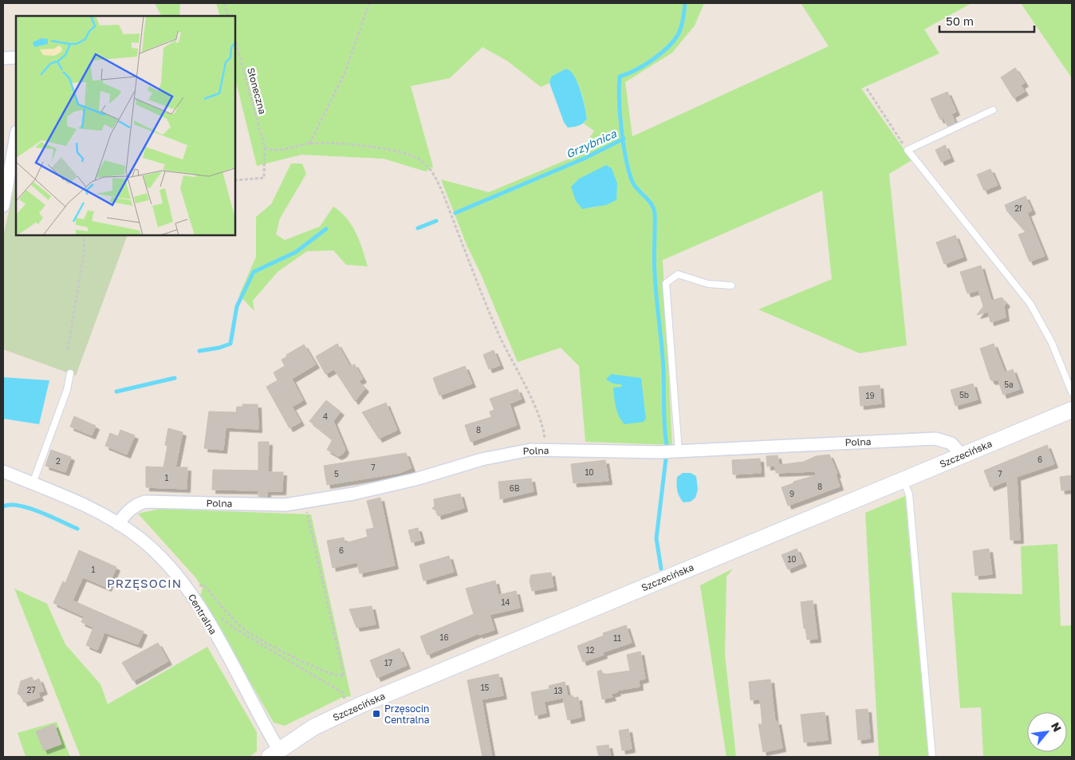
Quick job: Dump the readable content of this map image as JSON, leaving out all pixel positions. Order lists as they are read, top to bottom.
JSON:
{
  "streets": {
    "street": ["Polna", "Szczecińska", "Centralna"],
    "path": ["Słoneczna"]
  },
  "crossings": [
    ["Polna", "Szczecińska"],
    ["Polna", "Centralna"],
    ["Szczecińska", "Centralna"]
  ],
  "districts": ["PRZĘSOCIN"],
  "water": ["Grzybnica"],
  "places": {
    "transit": ["Przęsocin Centralna"]
  },
  "house_numbers": [
    "2f",
    "5a",
    "5b",
    "19",
    "4",
    "8",
    "6",
    "2",
    "7",
    "10",
    "5",
    "7",
    "1",
    "8",
    "6B",
    "9",
    "6",
    "10",
    "1",
    "14",
    "16",
    "11",
    "12",
    "17",
    "15",
    "27",
    "13"
  ],
  "scale_bar": "50 m",
  "north": "top right"
}
